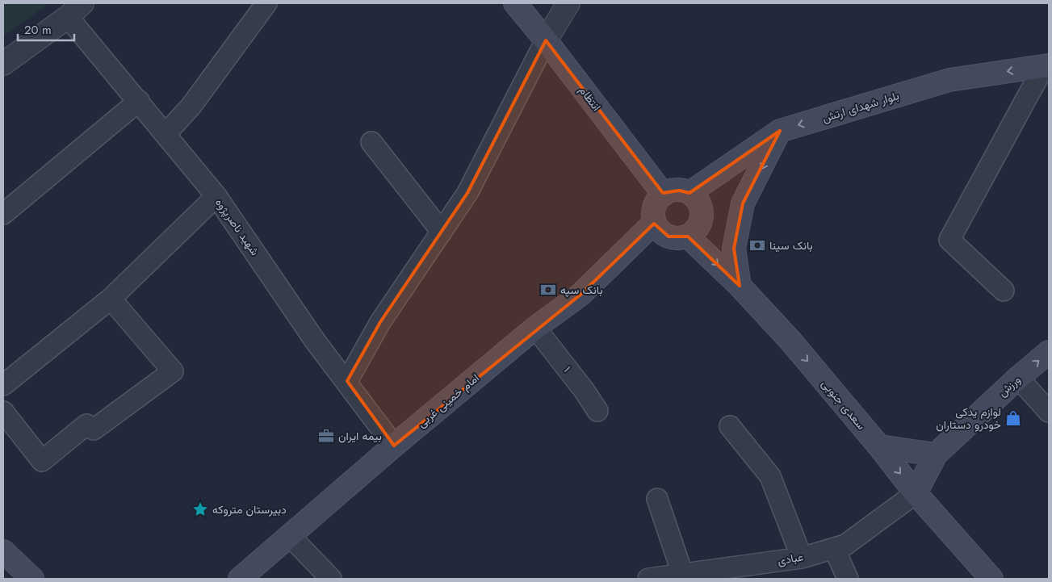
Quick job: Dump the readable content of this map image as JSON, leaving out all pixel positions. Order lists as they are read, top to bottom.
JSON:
{
  "streets": {
    "main road": [
      "انتظام",
      "بلوار شهدای ارتش",
      "ورزش",
      "امام خمینی غربی",
      "سعدی جنوبی"
    ],
    "street": ["شهید ناصرپژوه", "۱", "عبادی"]
  },
  "crossings": [
    ["انتظام", "بلوار شهدای ارتش"],
    ["انتظام", "امام خمینی غربی"],
    ["انتظام", "سعدی جنوبی"],
    ["بلوار شهدای ارتش", "امام خمینی غربی"],
    ["بلوار شهدای ارتش", "سعدی جنوبی"],
    ["شهید ناصرپژوه", "امام خمینی غربی"],
    ["۱", "امام خمینی غربی"],
    ["ورزش", "سعدی جنوبی"],
    ["ورزش", "عبادی"],
    ["امام خمینی غربی", "سعدی جنوبی"],
    ["سعدی جنوبی", "عبادی"]
  ],
  "one_way": ["بلوار شهدای ارتش", "سعدی جنوبی"],
  "places": {
    "bank": ["بانک سینا", "بانک سپه"],
    "shop": ["لوازم یدکی خودرو دستاران"],
    "office": ["بیمه ایران"],
    "place": ["دبیرستان متروکه"]
  },
  "scale_bar": "20 m"
}
